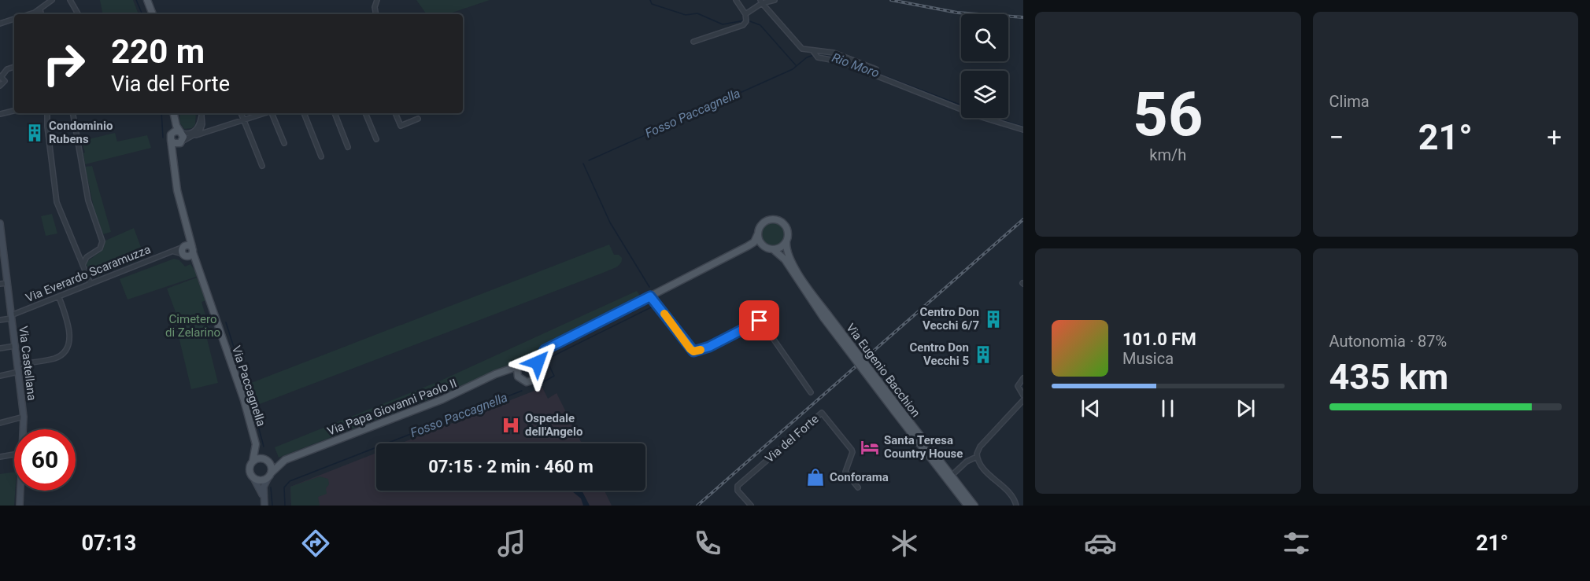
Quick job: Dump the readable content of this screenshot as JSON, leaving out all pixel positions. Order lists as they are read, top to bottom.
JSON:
{
  "streets": {
    "main road": ["Via Eugenio Bacchion", "Via Paccagnella", "Via Papa Giovanni Paolo II"],
    "street": ["Via Everardo Scaramuzza", "Via Castellana", "Via del Forte"]
  },
  "crossings": [
    ["Via Everardo Scaramuzza", "Via Castellana"],
    ["Via Everardo Scaramuzza", "Via Paccagnella"],
    ["Via Paccagnella", "Via Papa Giovanni Paolo II"]
  ],
  "water": ["Rio Moro", "Fosso Paccagnella"],
  "parks": ["Cimetero di Zelarino"],
  "places": {
    "building": ["Condominio Rubens", "Centro Don Vecchi 6/7", "Centro Don Vecchi 5"],
    "hospital": ["Ospedale dell'Angelo"],
    "hotel": ["Santa Teresa Country House"],
    "shop": ["Conforama"]
  },
  "page": {
    "tile": [
      ["56", "km/h"],
      "Clima",
      ["Autonomia · 87%", "435 km"]
    ],
    "turn": ["220 m", "Via del Forte"],
    "heat": ["−", "21°", "+"],
    "song": ["101.0 FM", "Musica"],
    "limit": "60",
    "trip": "07:15 · 2 min · 460 m",
    "tabs": ["07:13", "21°"]
  }
}
